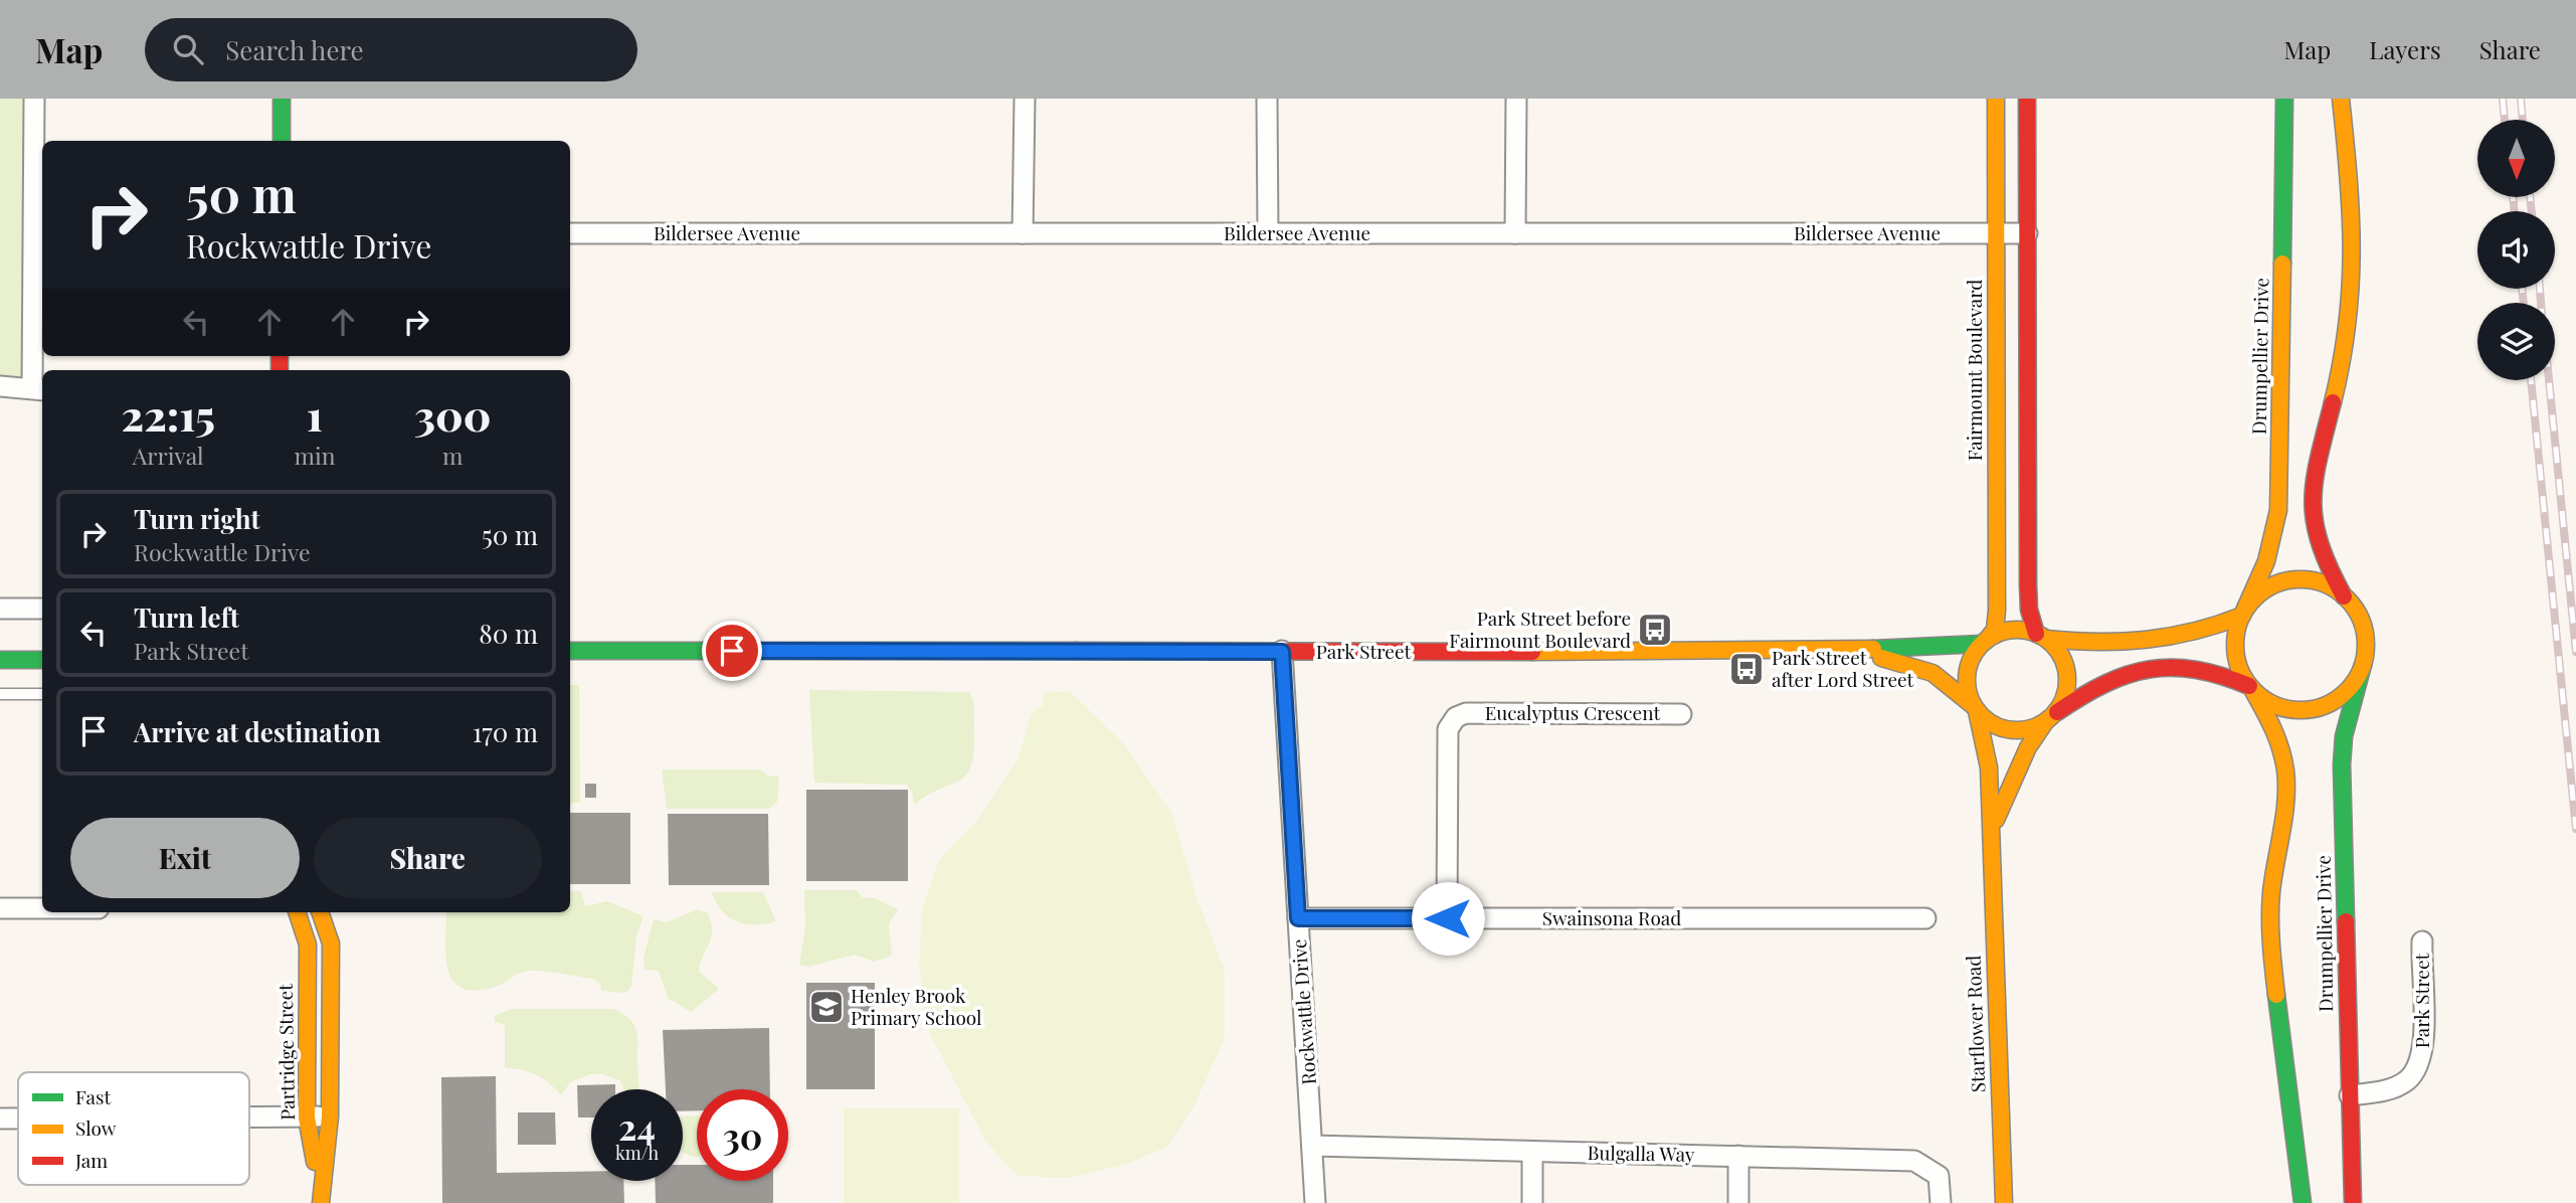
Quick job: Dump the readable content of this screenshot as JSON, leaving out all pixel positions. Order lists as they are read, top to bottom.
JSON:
{
  "streets": {
    "main road": [
      "Drumpellier Drive",
      "Fairmount Boulevard",
      "Park Street",
      "Starflower Road",
      "Partridge Street"
    ],
    "street": [
      "Bildersee Avenue",
      "Eucalyptus Crescent",
      "Swainsona Road",
      "Rockwattle Drive",
      "Bulgalla Way"
    ]
  },
  "crossings": [
    ["Bildersee Avenue", "Fairmount Boulevard"],
    ["Drumpellier Drive", "Park Street"],
    ["Fairmount Boulevard", "Park Street"],
    ["Fairmount Boulevard", "Starflower Road"],
    ["Park Street", "Rockwattle Drive"],
    ["Park Street", "Starflower Road"],
    ["Eucalyptus Crescent", "Swainsona Road"],
    ["Swainsona Road", "Rockwattle Drive"],
    ["Rockwattle Drive", "Bulgalla Way"]
  ],
  "places": {
    "bus stop": ["Park Street before Fairmount Boulevard", "Park Street after Lord Street"],
    "school or university": ["Henley Brook Primary School"]
  },
  "legend": ["Fast", "Slow", "Jam"],
  "north": "bottom",
  "page": {
    "header": "Map",
    "search": "Search here",
    "nav": ["Map", "Layers", "Share"],
    "turn": ["50 m", "Rockwattle Drive"],
    "eta": [
      "22:15",
      "Arrival",
      "1",
      "min",
      "300",
      "m"
    ],
    "list": [
      {
        "name": "Turn right",
        "note": "Rockwattle Drive",
        "value": "50 m"
      },
      {
        "name": "Turn left",
        "note": "Park Street",
        "value": "80 m"
      },
      {
        "name": "Arrive at destination",
        "value": "170 m"
      }
    ],
    "buttons": ["Exit", "Share"],
    "speed": "24 km/h",
    "limit": "30"
  }
}
